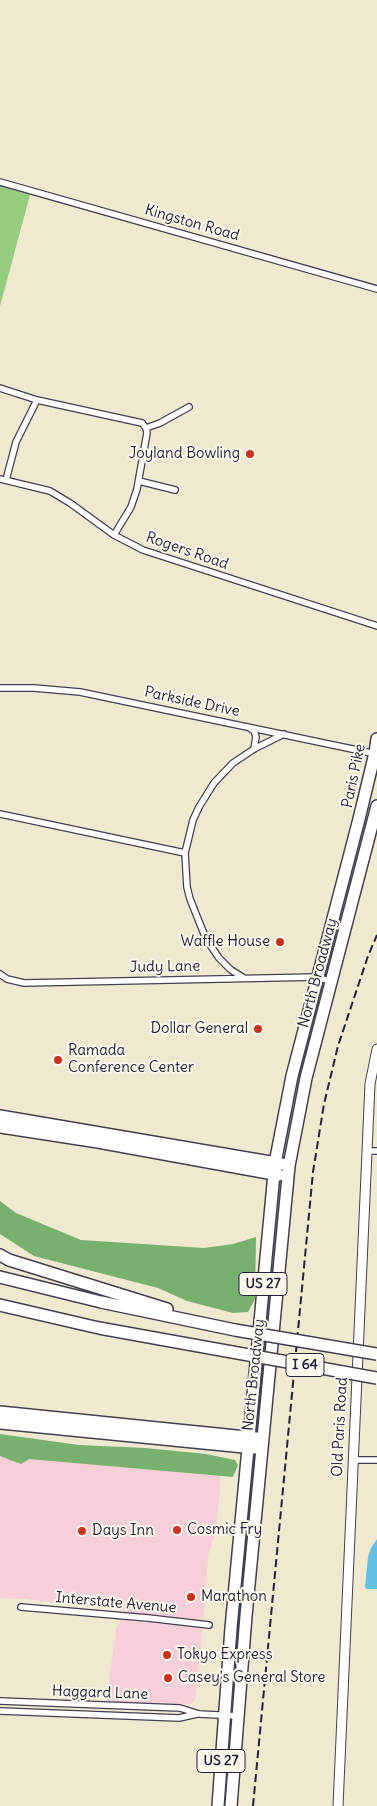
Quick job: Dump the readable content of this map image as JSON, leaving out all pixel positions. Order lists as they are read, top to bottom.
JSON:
{
  "streets": {
    "highway": [
      "Paris Pike",
      "North Broadway",
      "US 27",
      "I 64"
    ],
    "street": [
      "Kingston Road",
      "Rogers Road",
      "Parkside Drive",
      "Judy Lane",
      "Old Paris Road",
      "Interstate Avenue",
      "Haggard Lane"
    ]
  },
  "crossings": [
    ["Parkside Drive", "Paris Pike"],
    ["Paris Pike", "North Broadway"],
    ["Judy Lane", "North Broadway"],
    ["North Broadway", "Haggard Lane"]
  ],
  "places": [
    "Joyland Bowling",
    "Waffle House",
    "Dollar General",
    "Ramada Conference Center",
    "Cosmic Fry",
    "Days Inn",
    "Marathon",
    "Tokyo Express",
    "Casey's General Store"
  ]
}
